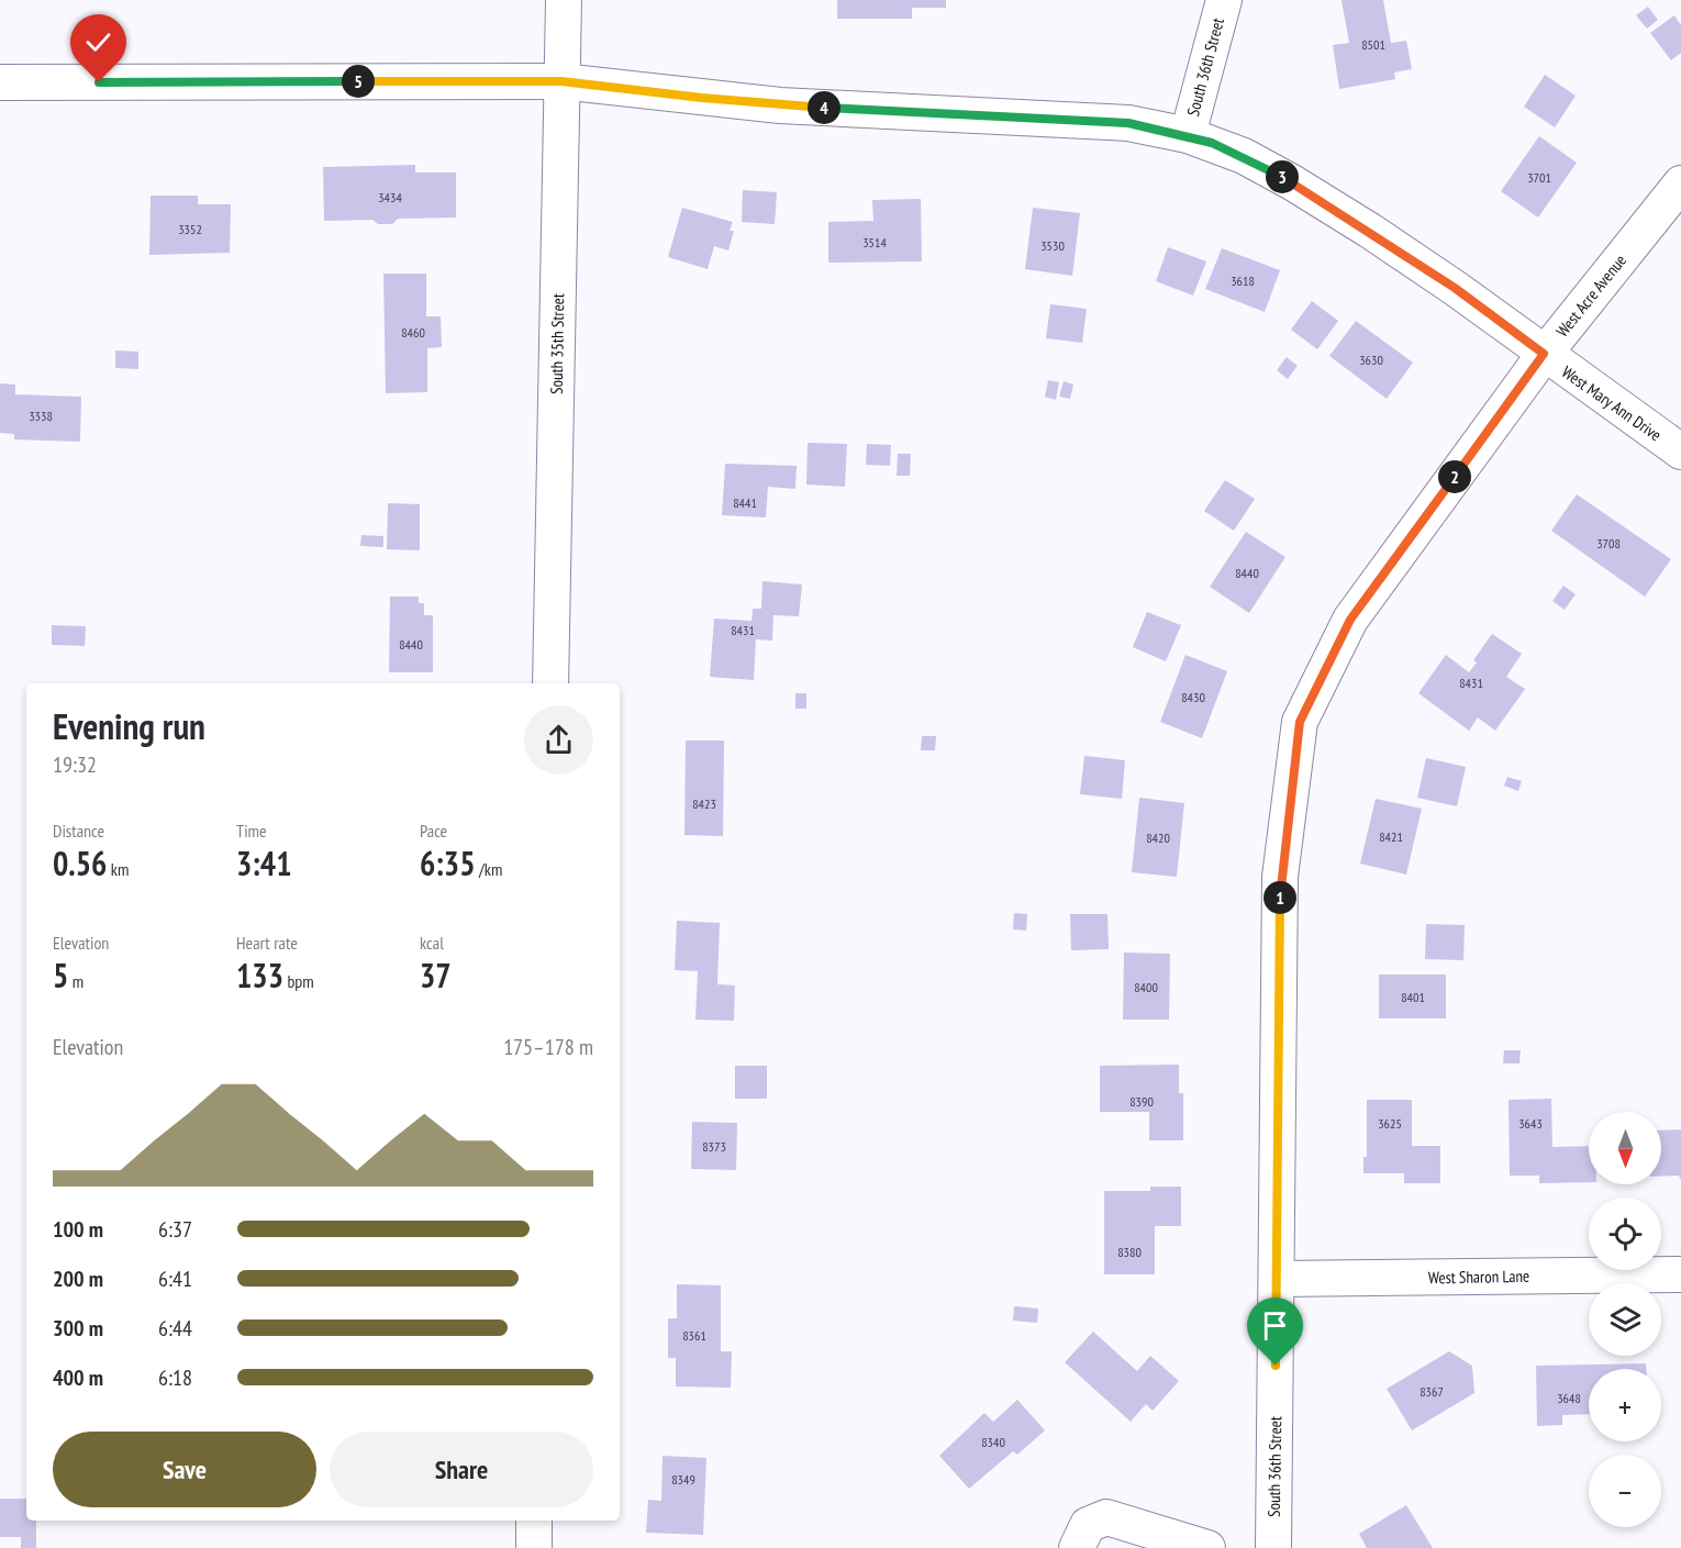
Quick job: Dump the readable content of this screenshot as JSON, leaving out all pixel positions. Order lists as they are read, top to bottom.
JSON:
{
  "streets": {
    "street": [
      "South 36th Street",
      "West Acre Avenue",
      "South 35th Street",
      "West Mary Ann Drive",
      "West Sharon Lane"
    ]
  },
  "crossings": [
    ["South 36th Street", "West Acre Avenue"],
    ["South 36th Street", "West Mary Ann Drive"],
    ["South 36th Street", "West Sharon Lane"],
    ["West Acre Avenue", "West Mary Ann Drive"]
  ],
  "house_numbers": [
    "8501",
    "3701",
    "3434",
    "3352",
    "3514",
    "3530",
    "3618",
    "8460",
    "3630",
    "3338",
    "8441",
    "3708",
    "8440",
    "8431",
    "8440",
    "8431",
    "8430",
    "8423",
    "8421",
    "8420",
    "8400",
    "8401",
    "8390",
    "3625",
    "3643",
    "8373",
    "8380",
    "8361",
    "8367",
    "3648",
    "8340",
    "8349"
  ],
  "north": "bottom",
  "page": {
    "pins": [
      "5",
      "4",
      "3",
      "2",
      "1"
    ],
    "heading": ["Evening run", "19:32"],
    "stats": [
      ["Distance", "0.56 km"],
      ["Time", "3:41"],
      ["Pace", "6:35 /km"],
      ["Elevation", "5 m"],
      ["Heart rate", "133 bpm"],
      ["kcal", "37"]
    ],
    "chart": ["Elevation", "175–178 m"],
    "map_buttons": ["+", "−"],
    "list": [
      {
        "name": "100 m",
        "note": "6:37"
      },
      {
        "name": "200 m",
        "note": "6:41"
      },
      {
        "name": "300 m",
        "note": "6:44"
      },
      {
        "name": "400 m",
        "note": "6:18"
      }
    ],
    "buttons": ["Save", "Share"]
  }
}
